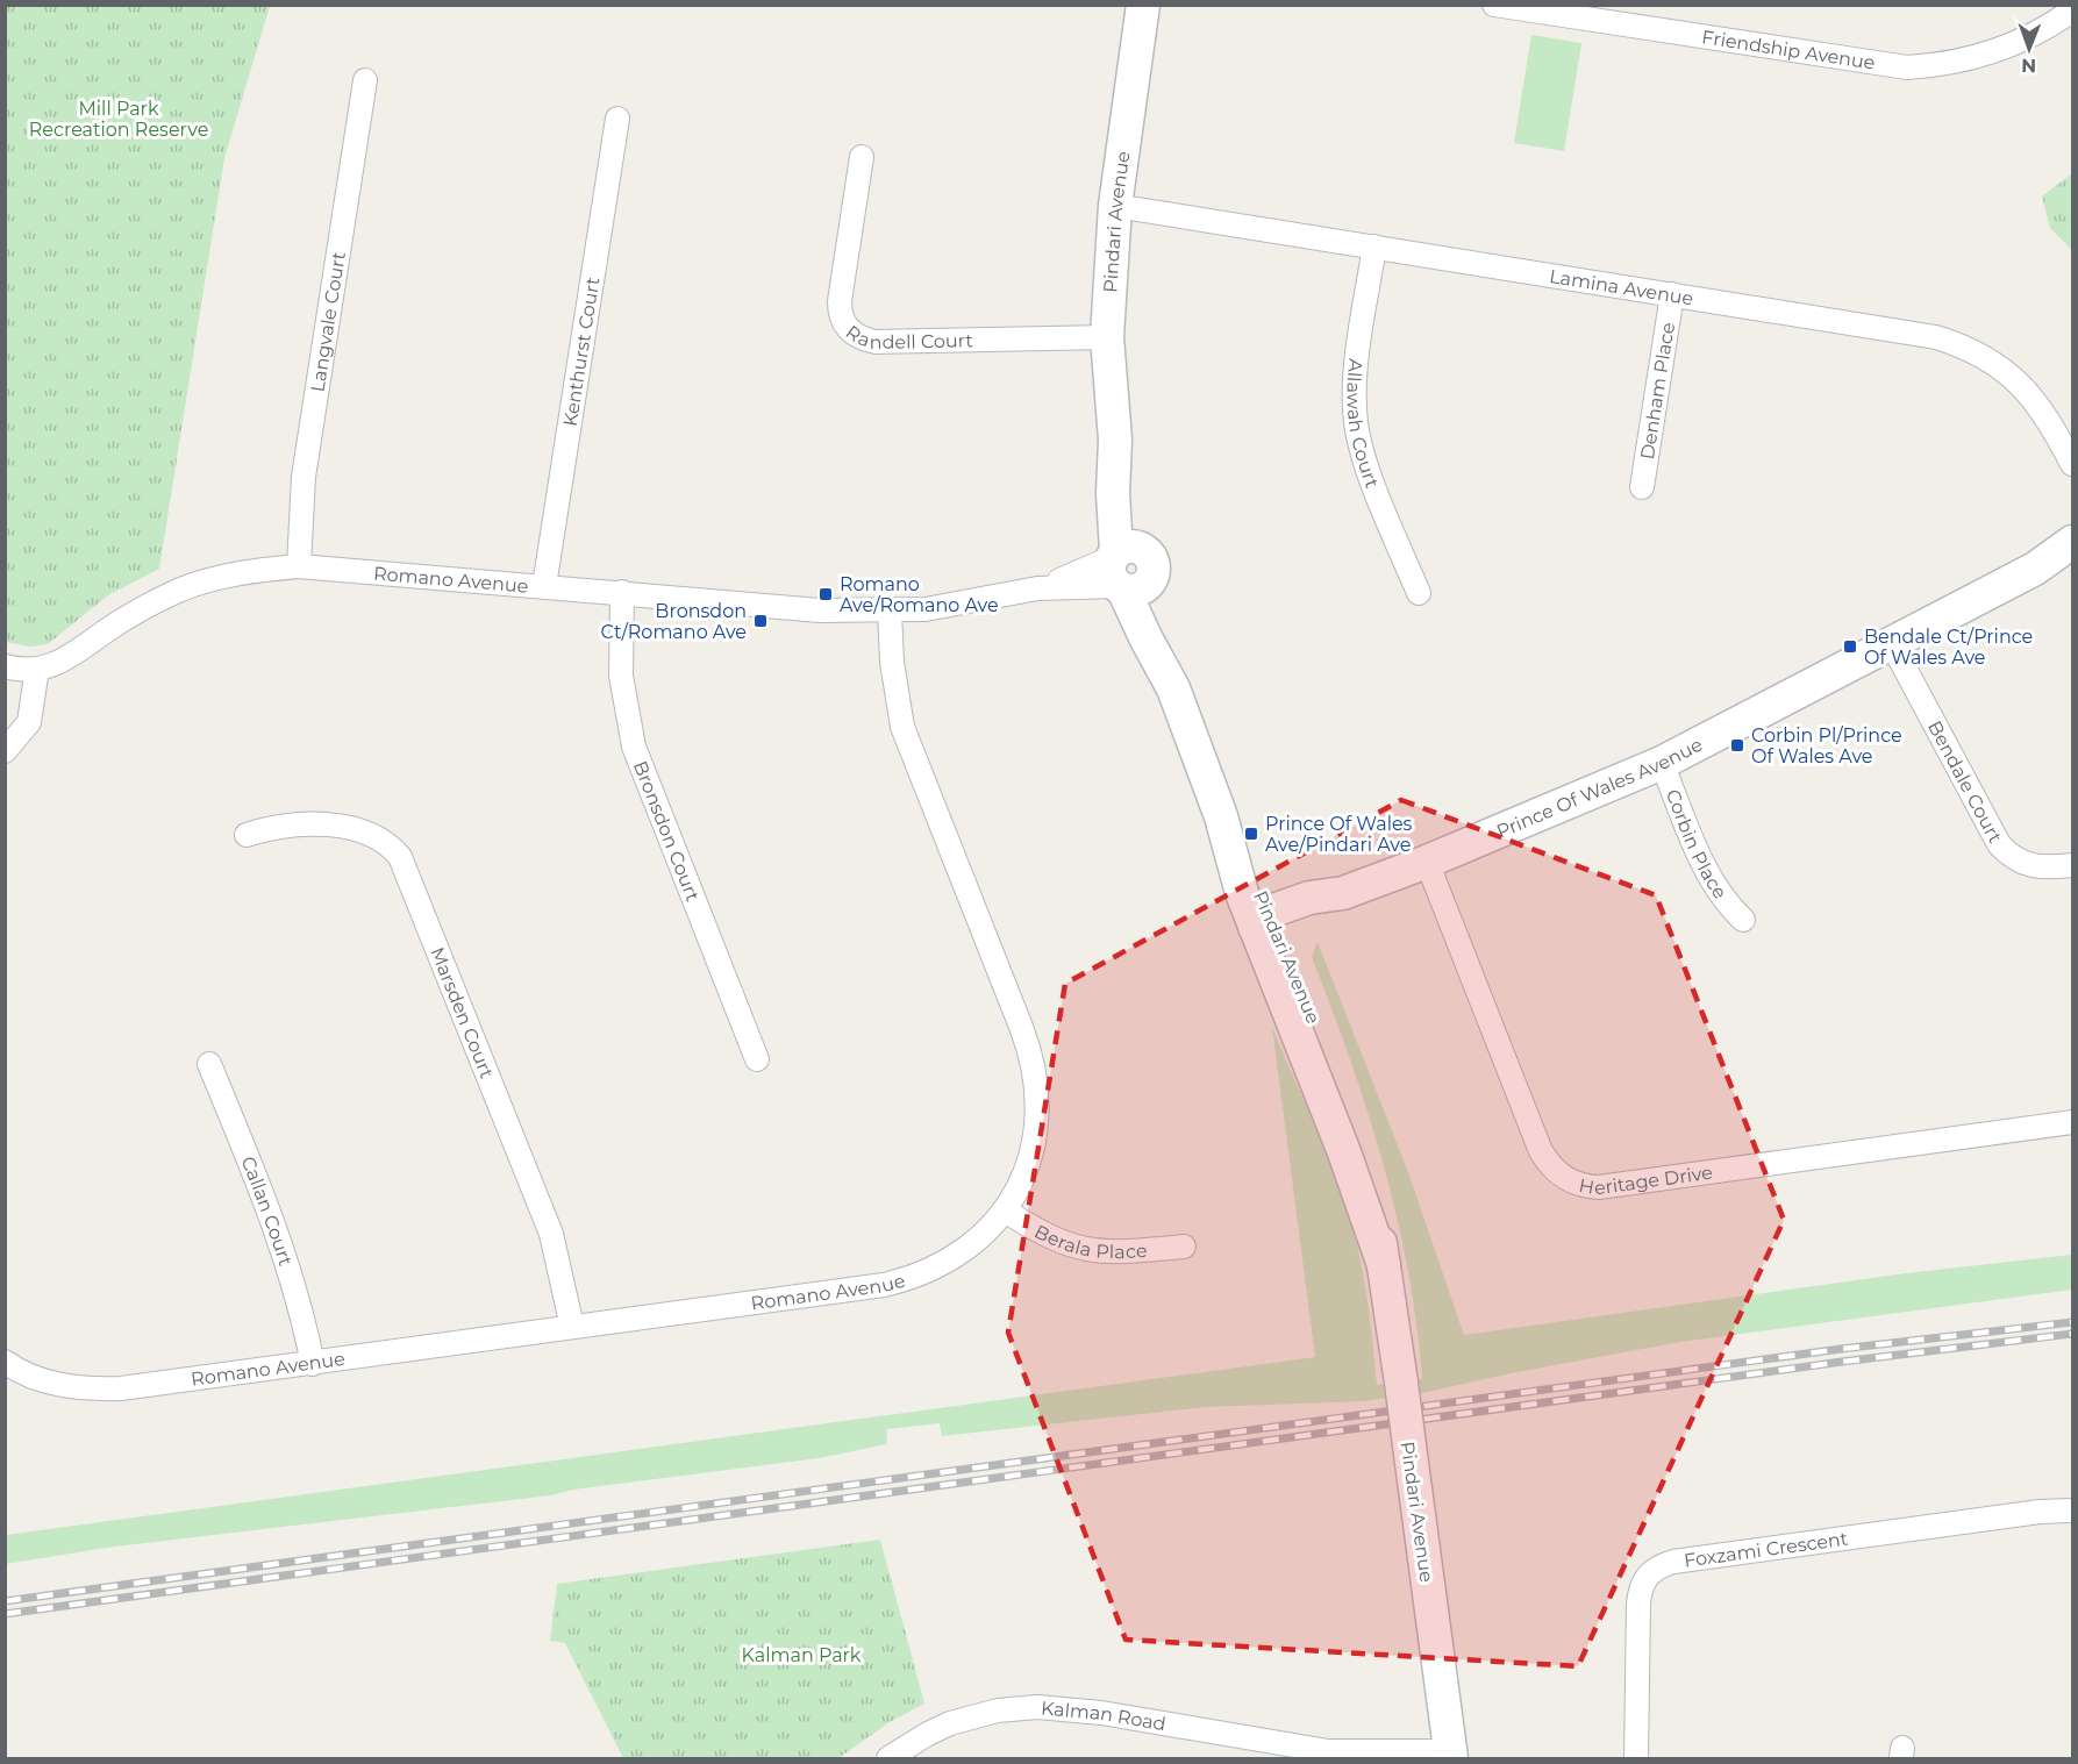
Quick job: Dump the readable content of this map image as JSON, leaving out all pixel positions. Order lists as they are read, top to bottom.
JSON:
{
  "streets": {
    "street": [
      "Friendship Avenue",
      "Pindari Avenue",
      "Lamina Avenue",
      "Langvale Court",
      "Randell Court",
      "Kenthurst Court",
      "Denham Place",
      "Allawah Court",
      "Romano Avenue",
      "Bendale Court",
      "Prince Of Wales Avenue",
      "Bronsdon Court",
      "Corbin Place",
      "Marsden Court",
      "Heritage Drive",
      "Callan Court",
      "Berala Place",
      "Foxzami Crescent",
      "Kalman Road"
    ]
  },
  "crossings": [
    ["Pindari Avenue", "Lamina Avenue"],
    ["Pindari Avenue", "Randell Court"],
    ["Pindari Avenue", "Romano Avenue"],
    ["Pindari Avenue", "Prince Of Wales Avenue"],
    ["Pindari Avenue", "Kalman Road"],
    ["Lamina Avenue", "Denham Place"],
    ["Lamina Avenue", "Allawah Court"],
    ["Langvale Court", "Romano Avenue"],
    ["Kenthurst Court", "Romano Avenue"],
    ["Romano Avenue", "Bronsdon Court"],
    ["Romano Avenue", "Marsden Court"],
    ["Romano Avenue", "Callan Court"],
    ["Romano Avenue", "Berala Place"],
    ["Bendale Court", "Prince Of Wales Avenue"],
    ["Prince Of Wales Avenue", "Corbin Place"],
    ["Prince Of Wales Avenue", "Heritage Drive"]
  ],
  "parks": ["Mill Park Recreation Reserve", "Kalman Park"],
  "places": {
    "transit": [
      "Romano Ave/Romano Ave",
      "Bronsdon Ct/Romano Ave",
      "Bendale Ct/Prince Of Wales Ave",
      "Corbin Pl/Prince Of Wales Ave",
      "Prince Of Wales Ave/Pindari Ave"
    ]
  },
  "north": "bottom"
}
